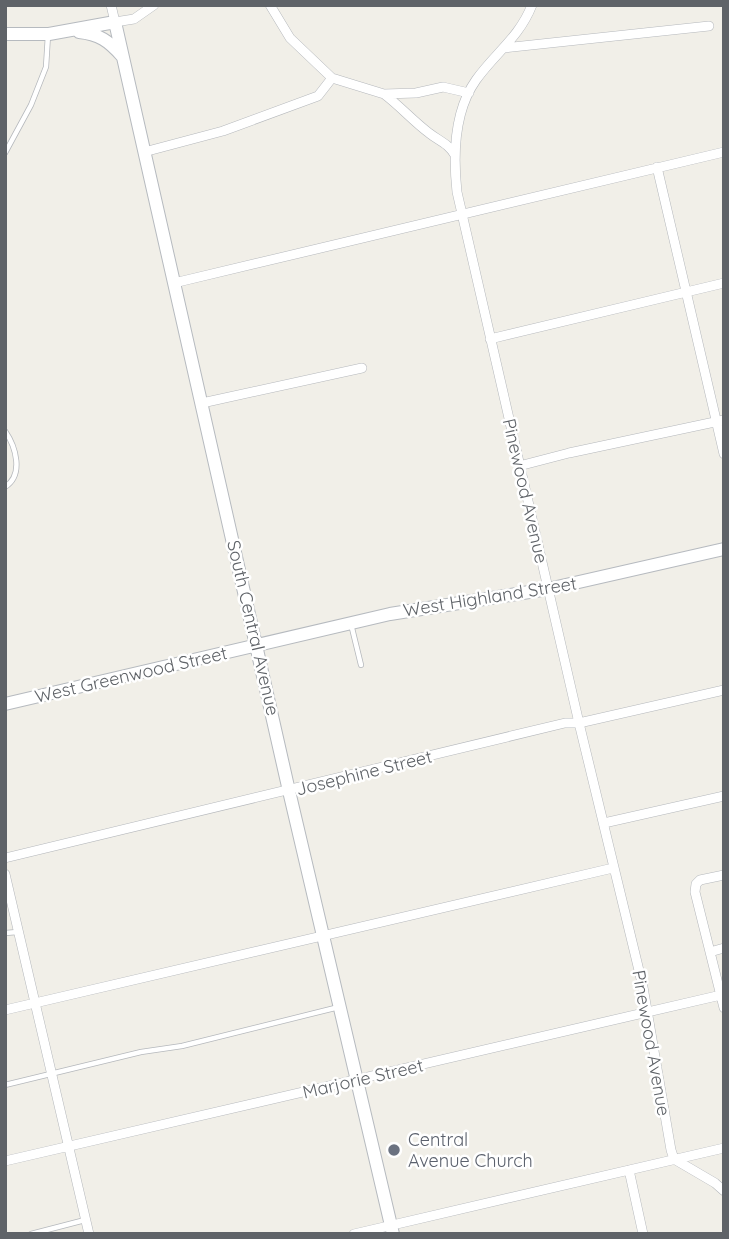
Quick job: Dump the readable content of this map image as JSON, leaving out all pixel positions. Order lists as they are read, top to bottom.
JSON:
{
  "streets": {
    "street": [
      "Pinewood Avenue",
      "West Highland Street",
      "South Central Avenue",
      "West Greenwood Street",
      "Josephine Street",
      "Marjorie Street"
    ]
  },
  "crossings": [
    ["Pinewood Avenue", "West Highland Street"],
    ["Pinewood Avenue", "Josephine Street"],
    ["Pinewood Avenue", "Marjorie Street"],
    ["West Highland Street", "South Central Avenue"],
    ["West Highland Street", "West Greenwood Street"],
    ["South Central Avenue", "West Greenwood Street"],
    ["South Central Avenue", "Josephine Street"],
    ["South Central Avenue", "Marjorie Street"]
  ],
  "places": ["Central Avenue Church"]
}
